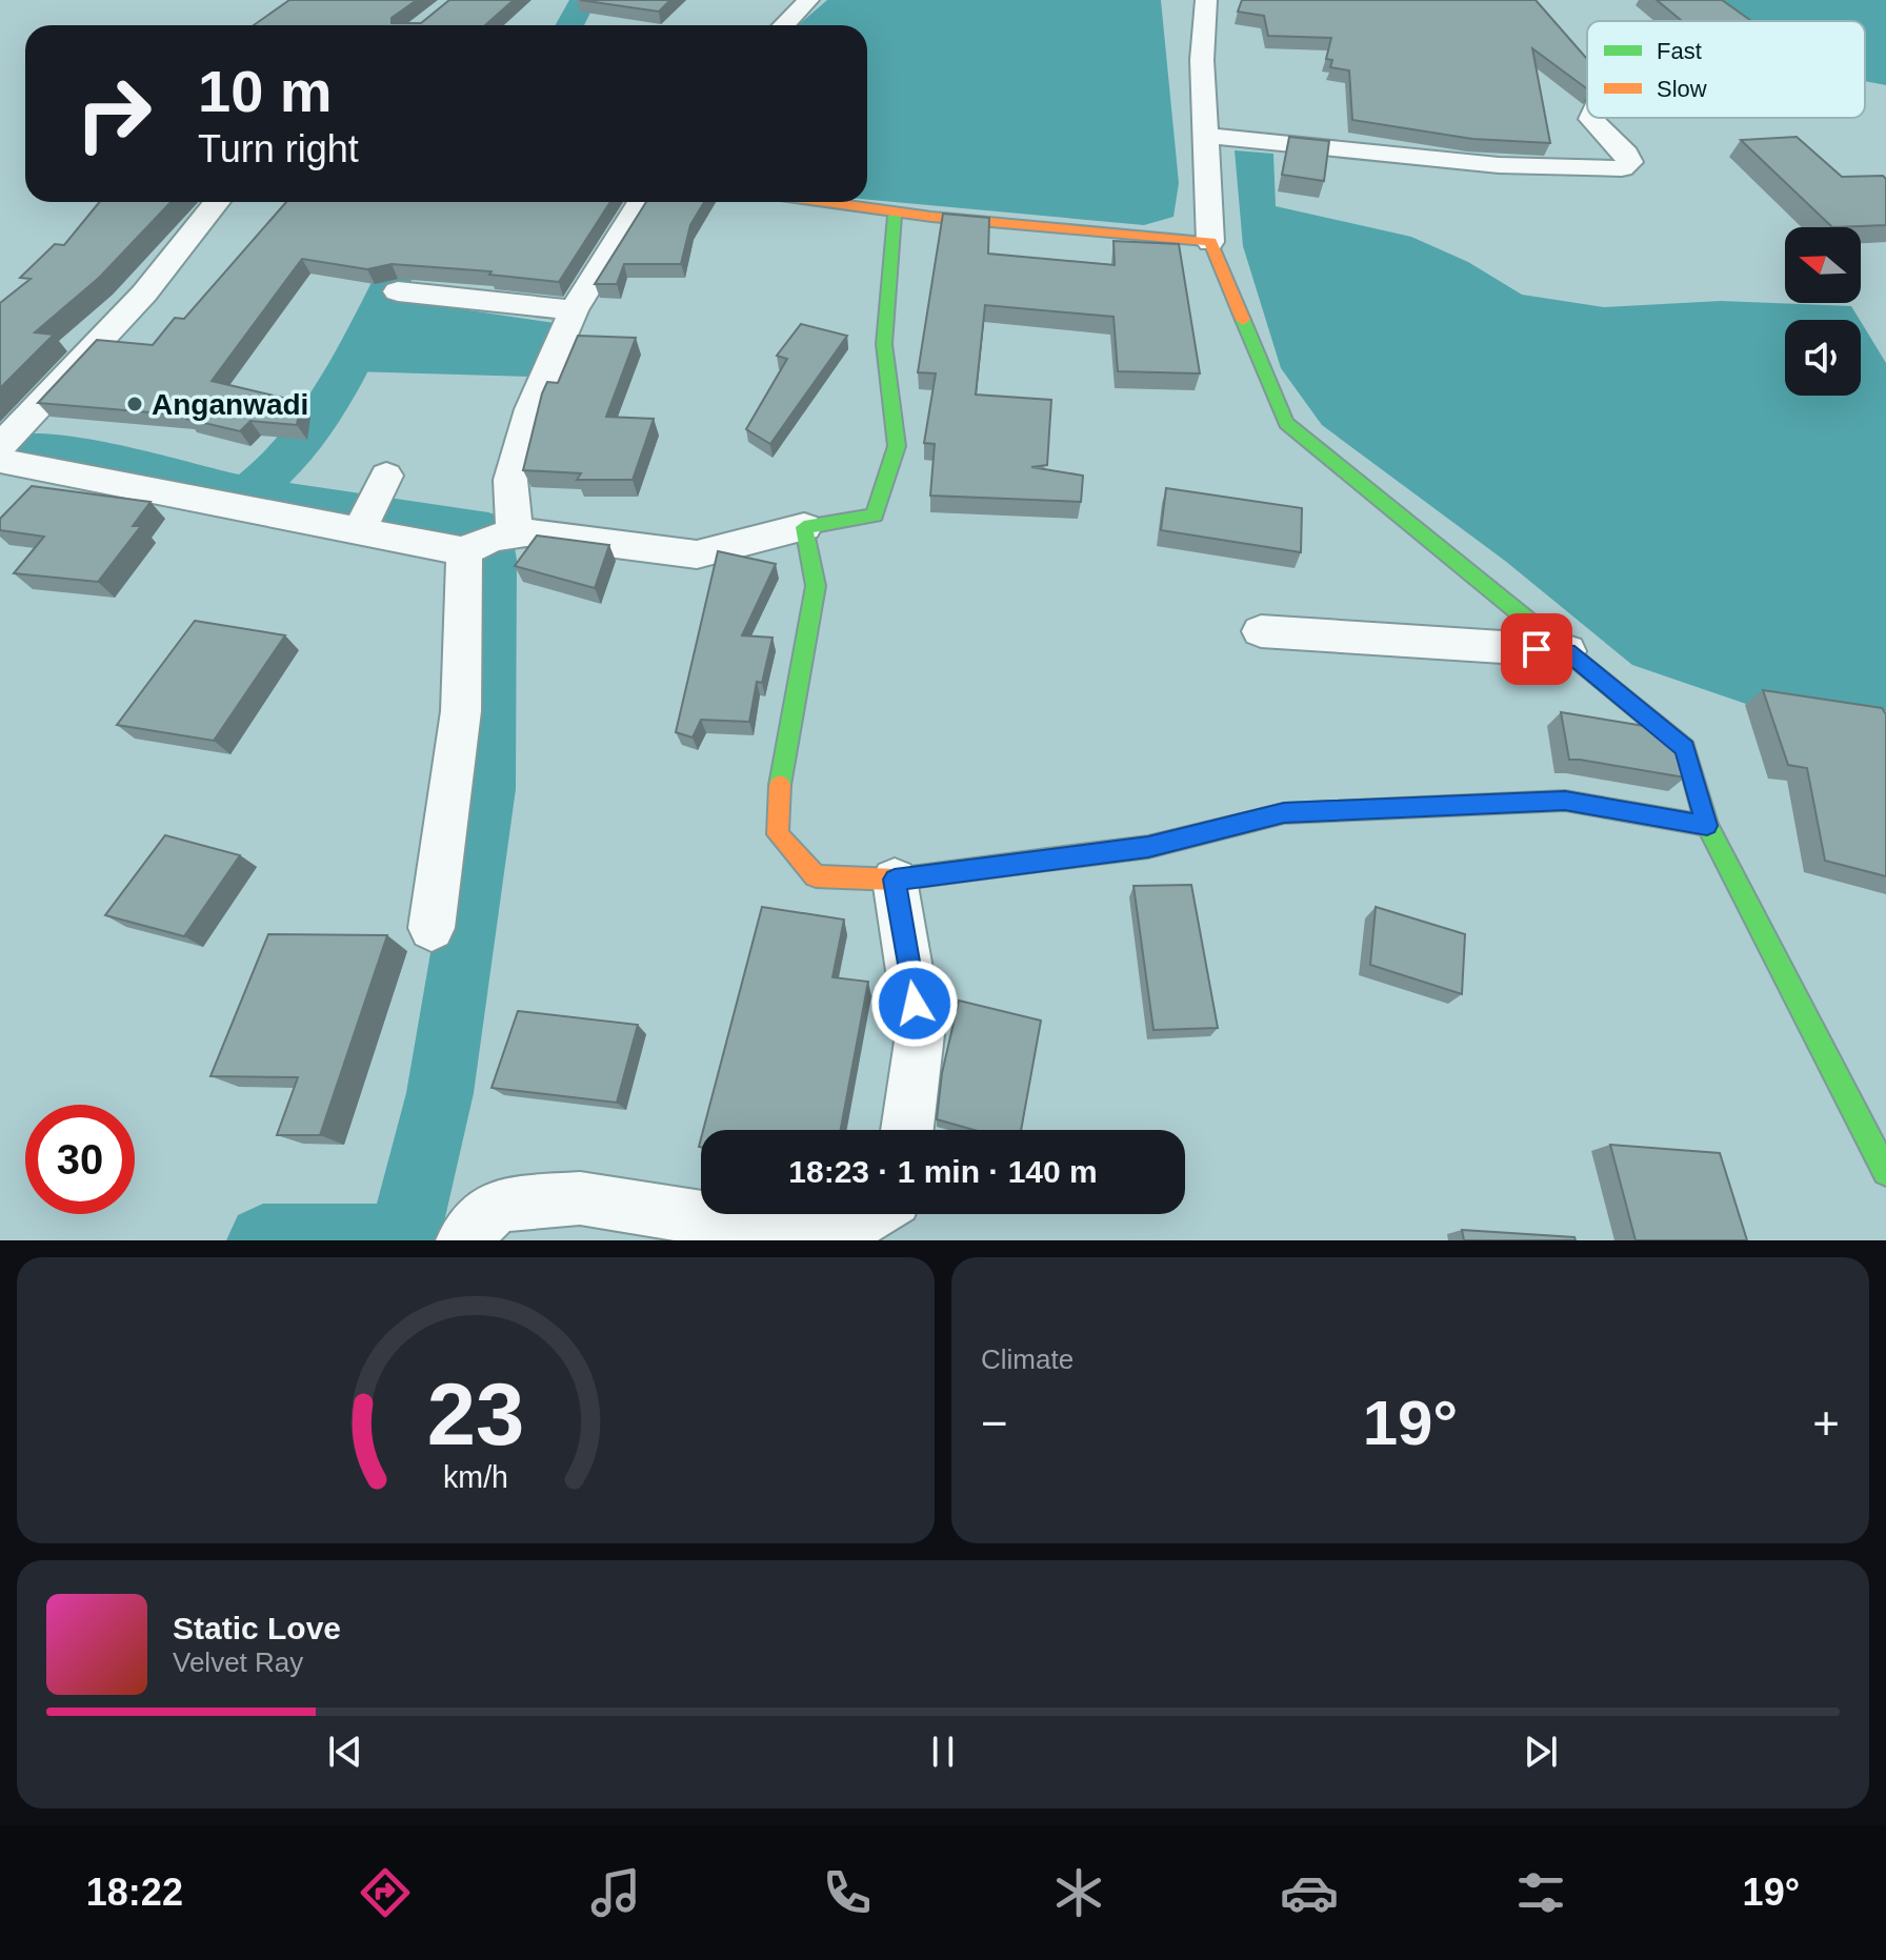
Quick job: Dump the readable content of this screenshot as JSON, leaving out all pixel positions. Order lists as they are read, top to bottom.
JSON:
{
  "places": ["Anganwadi"],
  "legend": ["Fast", "Slow"],
  "north": "left",
  "page": {
    "turn": ["10 m", "Turn right"],
    "limit": "30",
    "trip": "18:23 · 1 min · 140 m",
    "tile": "Climate",
    "heat": ["−", "19°", "+"],
    "song": ["Static Love", "Velvet Ray"],
    "tabs": ["18:22", "19°"],
    "gauge": ["23", "km/h"]
  }
}
